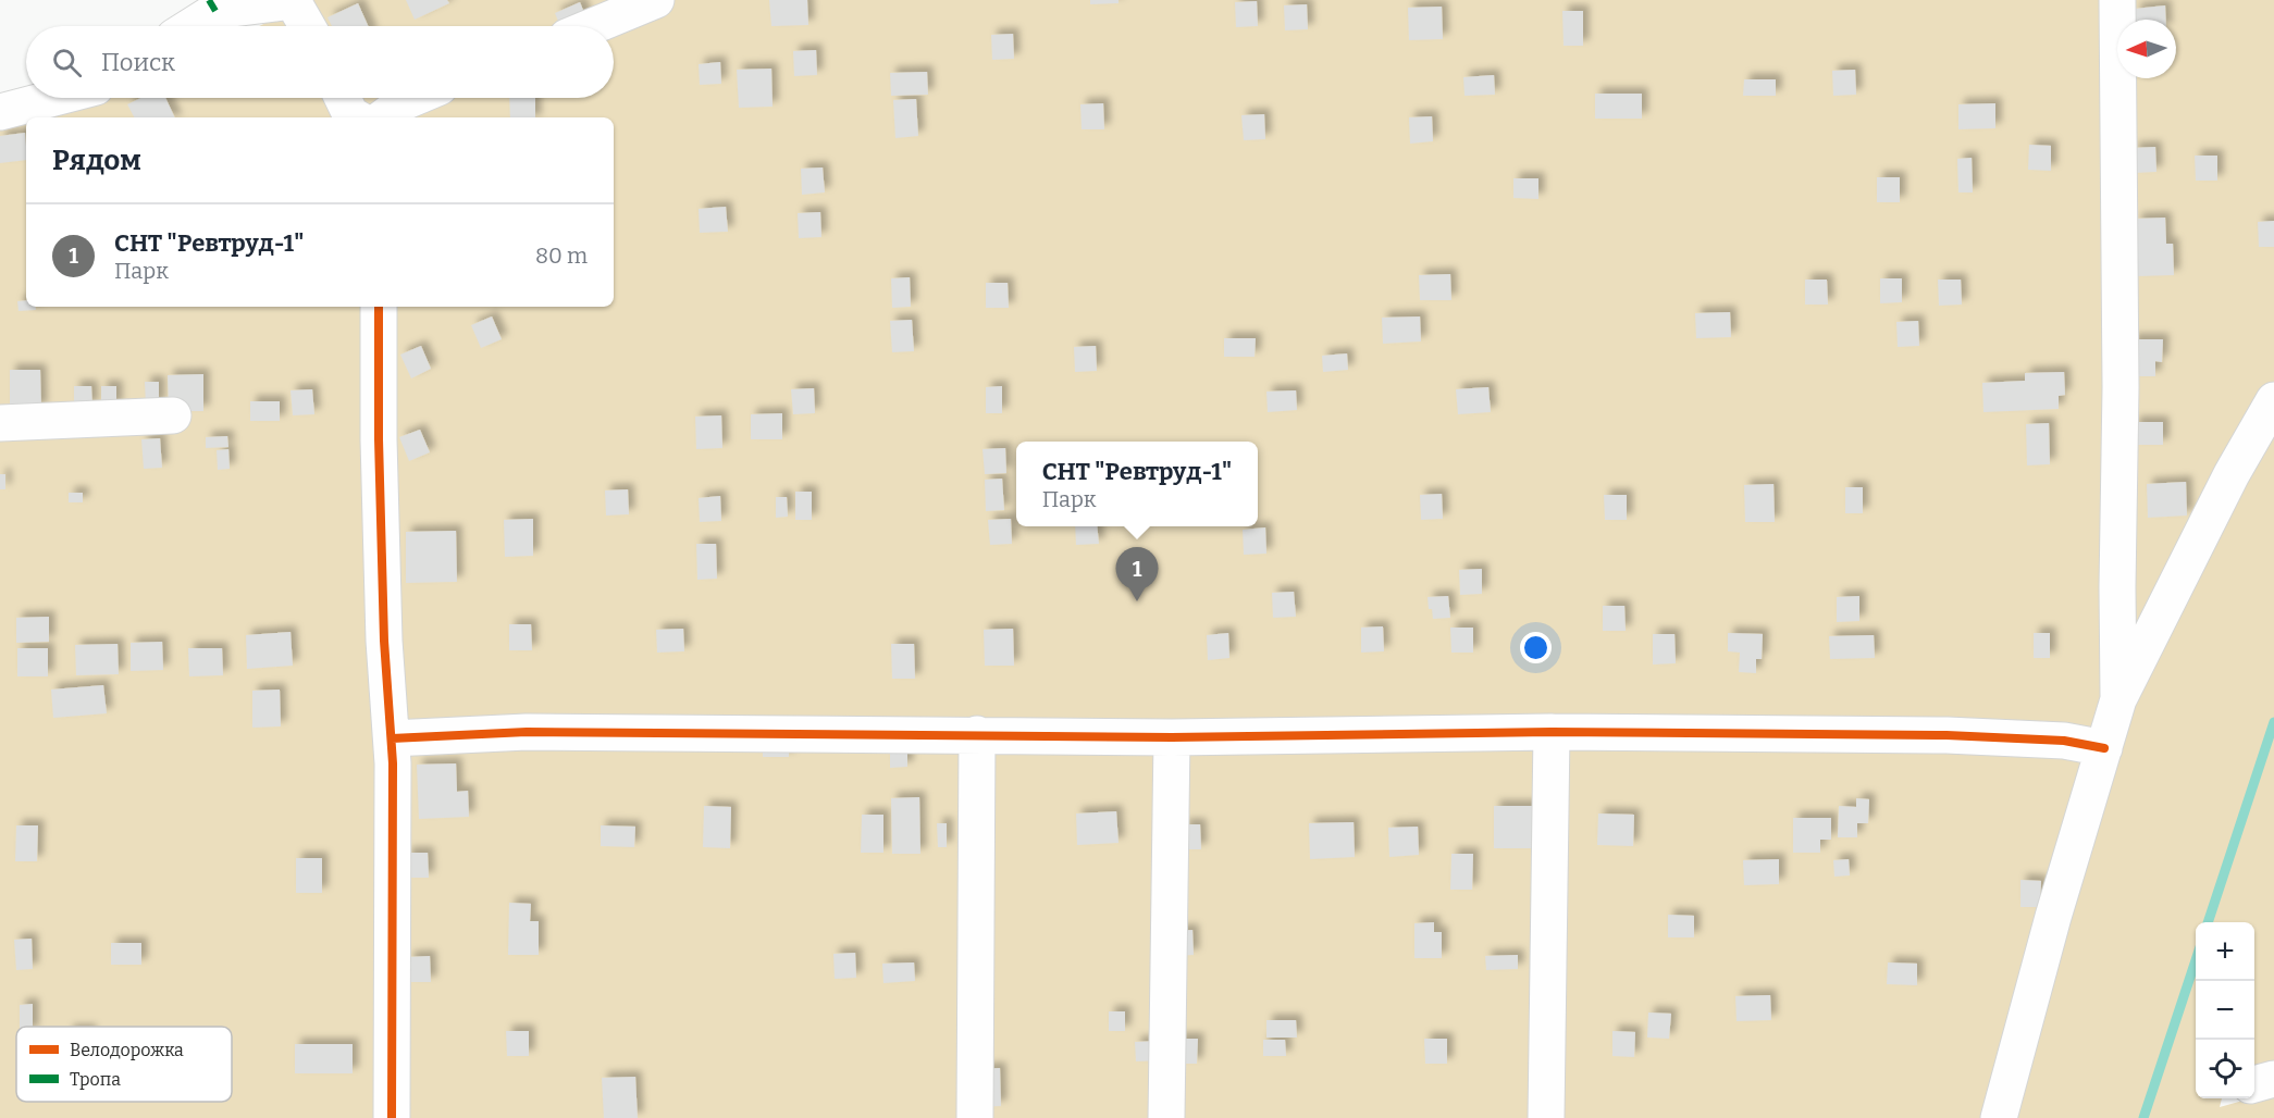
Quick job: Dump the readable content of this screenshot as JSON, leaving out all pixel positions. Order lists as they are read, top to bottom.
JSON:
{
  "legend": ["Велодорожка", "Тропа"],
  "north": "left",
  "page": {
    "search": "Поиск",
    "heading": "Рядом",
    "list": [
      {
        "mark": "1",
        "name": "СНТ \"Ревтруд-1\"",
        "note": "Парк",
        "value": "80 m"
      }
    ],
    "popup": ["СНТ \"Ревтруд-1\"", "Парк"],
    "pins": "1",
    "map_buttons": ["+", "−"]
  }
}
